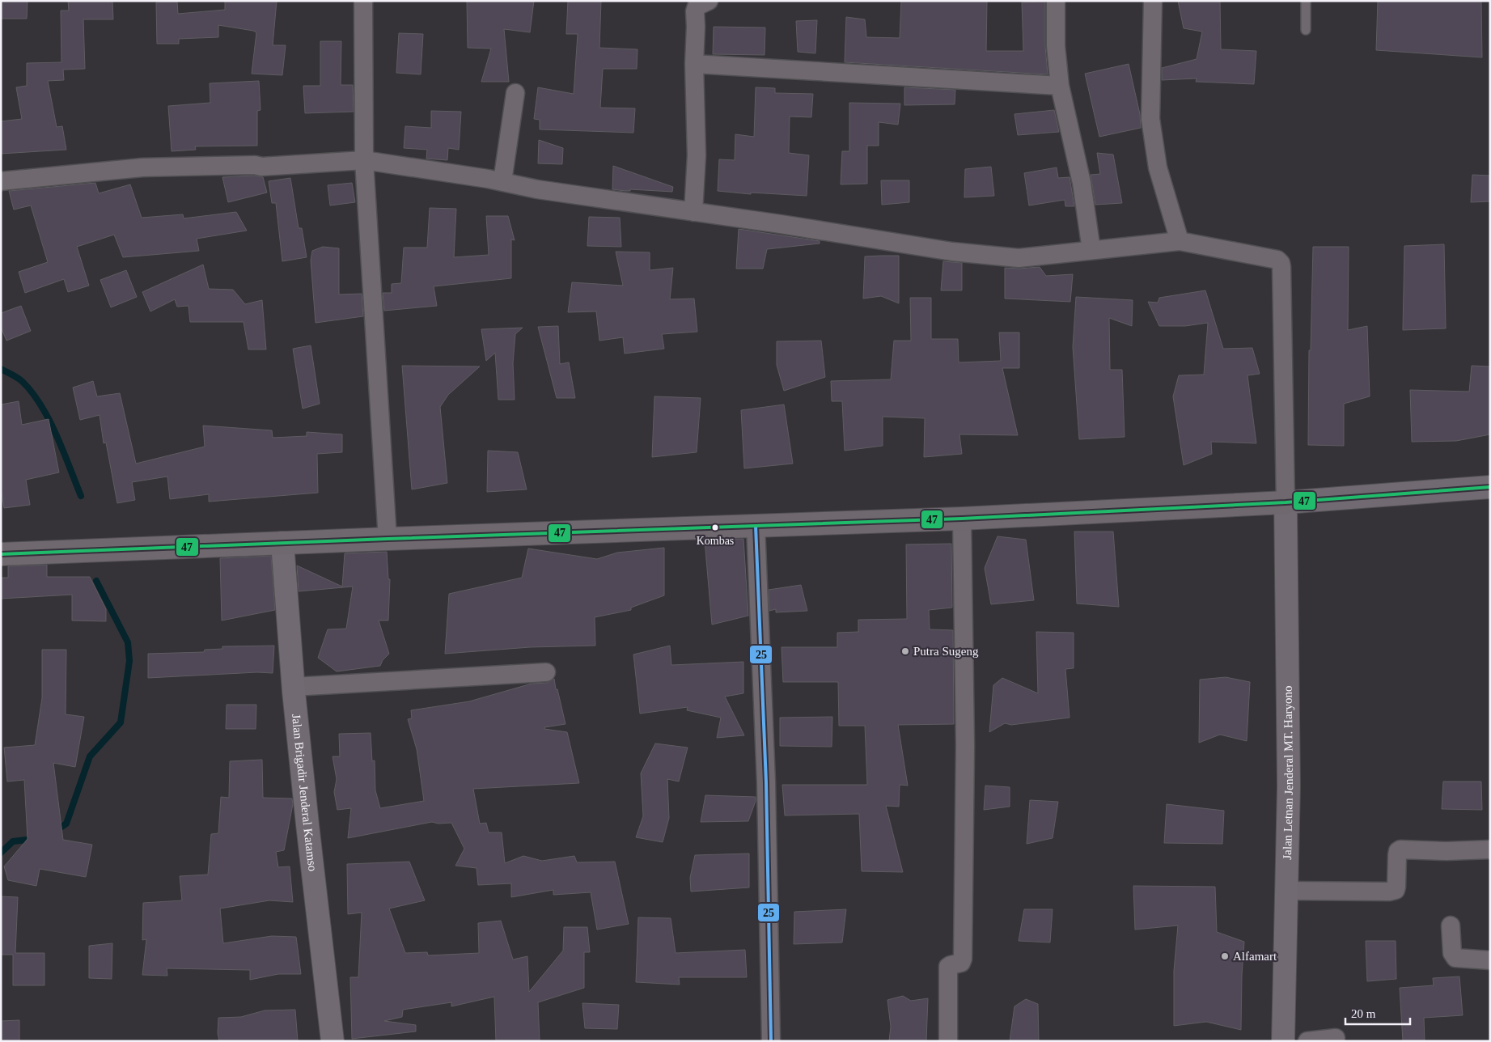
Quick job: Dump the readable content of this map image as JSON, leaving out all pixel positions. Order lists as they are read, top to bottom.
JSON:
{
  "streets": {
    "main road": ["Jalan Letnan Jenderal MT. Haryono", "Jalan Brigadir Jenderal Katamso"]
  },
  "places": ["Kombas", "Putra Sugeng", "Alfamart"],
  "lines": ["transit line 47", "transit line 25"],
  "scale_bar": "20 m"
}
